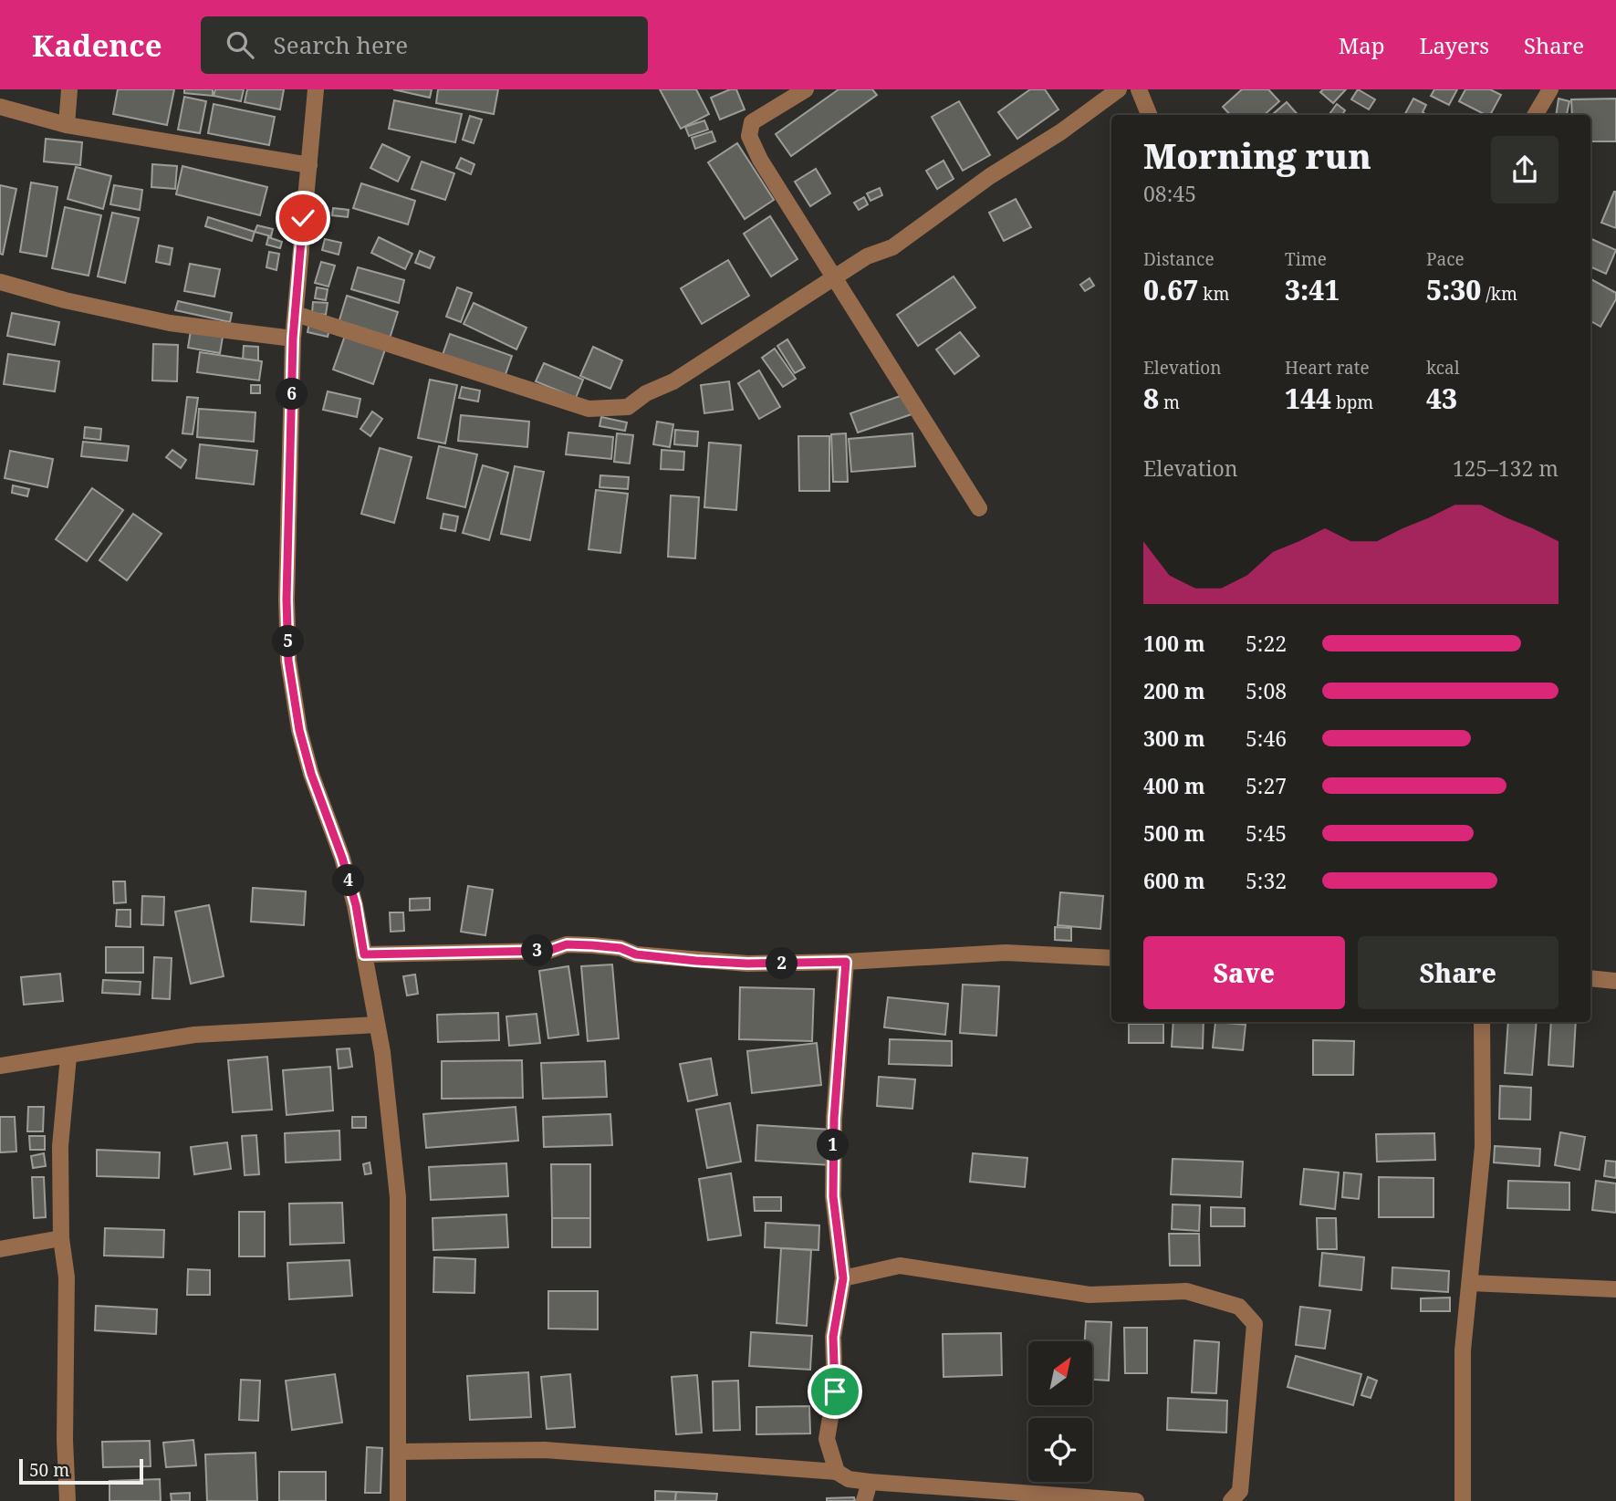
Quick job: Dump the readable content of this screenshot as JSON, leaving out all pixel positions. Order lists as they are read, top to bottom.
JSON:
{
  "scale_bar": "50 m",
  "north": "top right",
  "page": {
    "header": "Kadence",
    "search": "Search here",
    "nav": ["Map", "Layers", "Share"],
    "heading": ["Morning run", "08:45"],
    "stats": [
      ["Distance", "0.67 km"],
      ["Time", "3:41"],
      ["Pace", "5:30 /km"],
      ["Elevation", "8 m"],
      ["Heart rate", "144 bpm"],
      ["kcal", "43"]
    ],
    "pins": [
      "6",
      "5",
      "4",
      "3",
      "2",
      "1"
    ],
    "chart": ["Elevation", "125–132 m"],
    "list": [
      {
        "name": "100 m",
        "note": "5:22"
      },
      {
        "name": "200 m",
        "note": "5:08"
      },
      {
        "name": "300 m",
        "note": "5:46"
      },
      {
        "name": "400 m",
        "note": "5:27"
      },
      {
        "name": "500 m",
        "note": "5:45"
      },
      {
        "name": "600 m",
        "note": "5:32"
      }
    ],
    "buttons": ["Save", "Share"],
    "scale": "50 m"
  }
}
